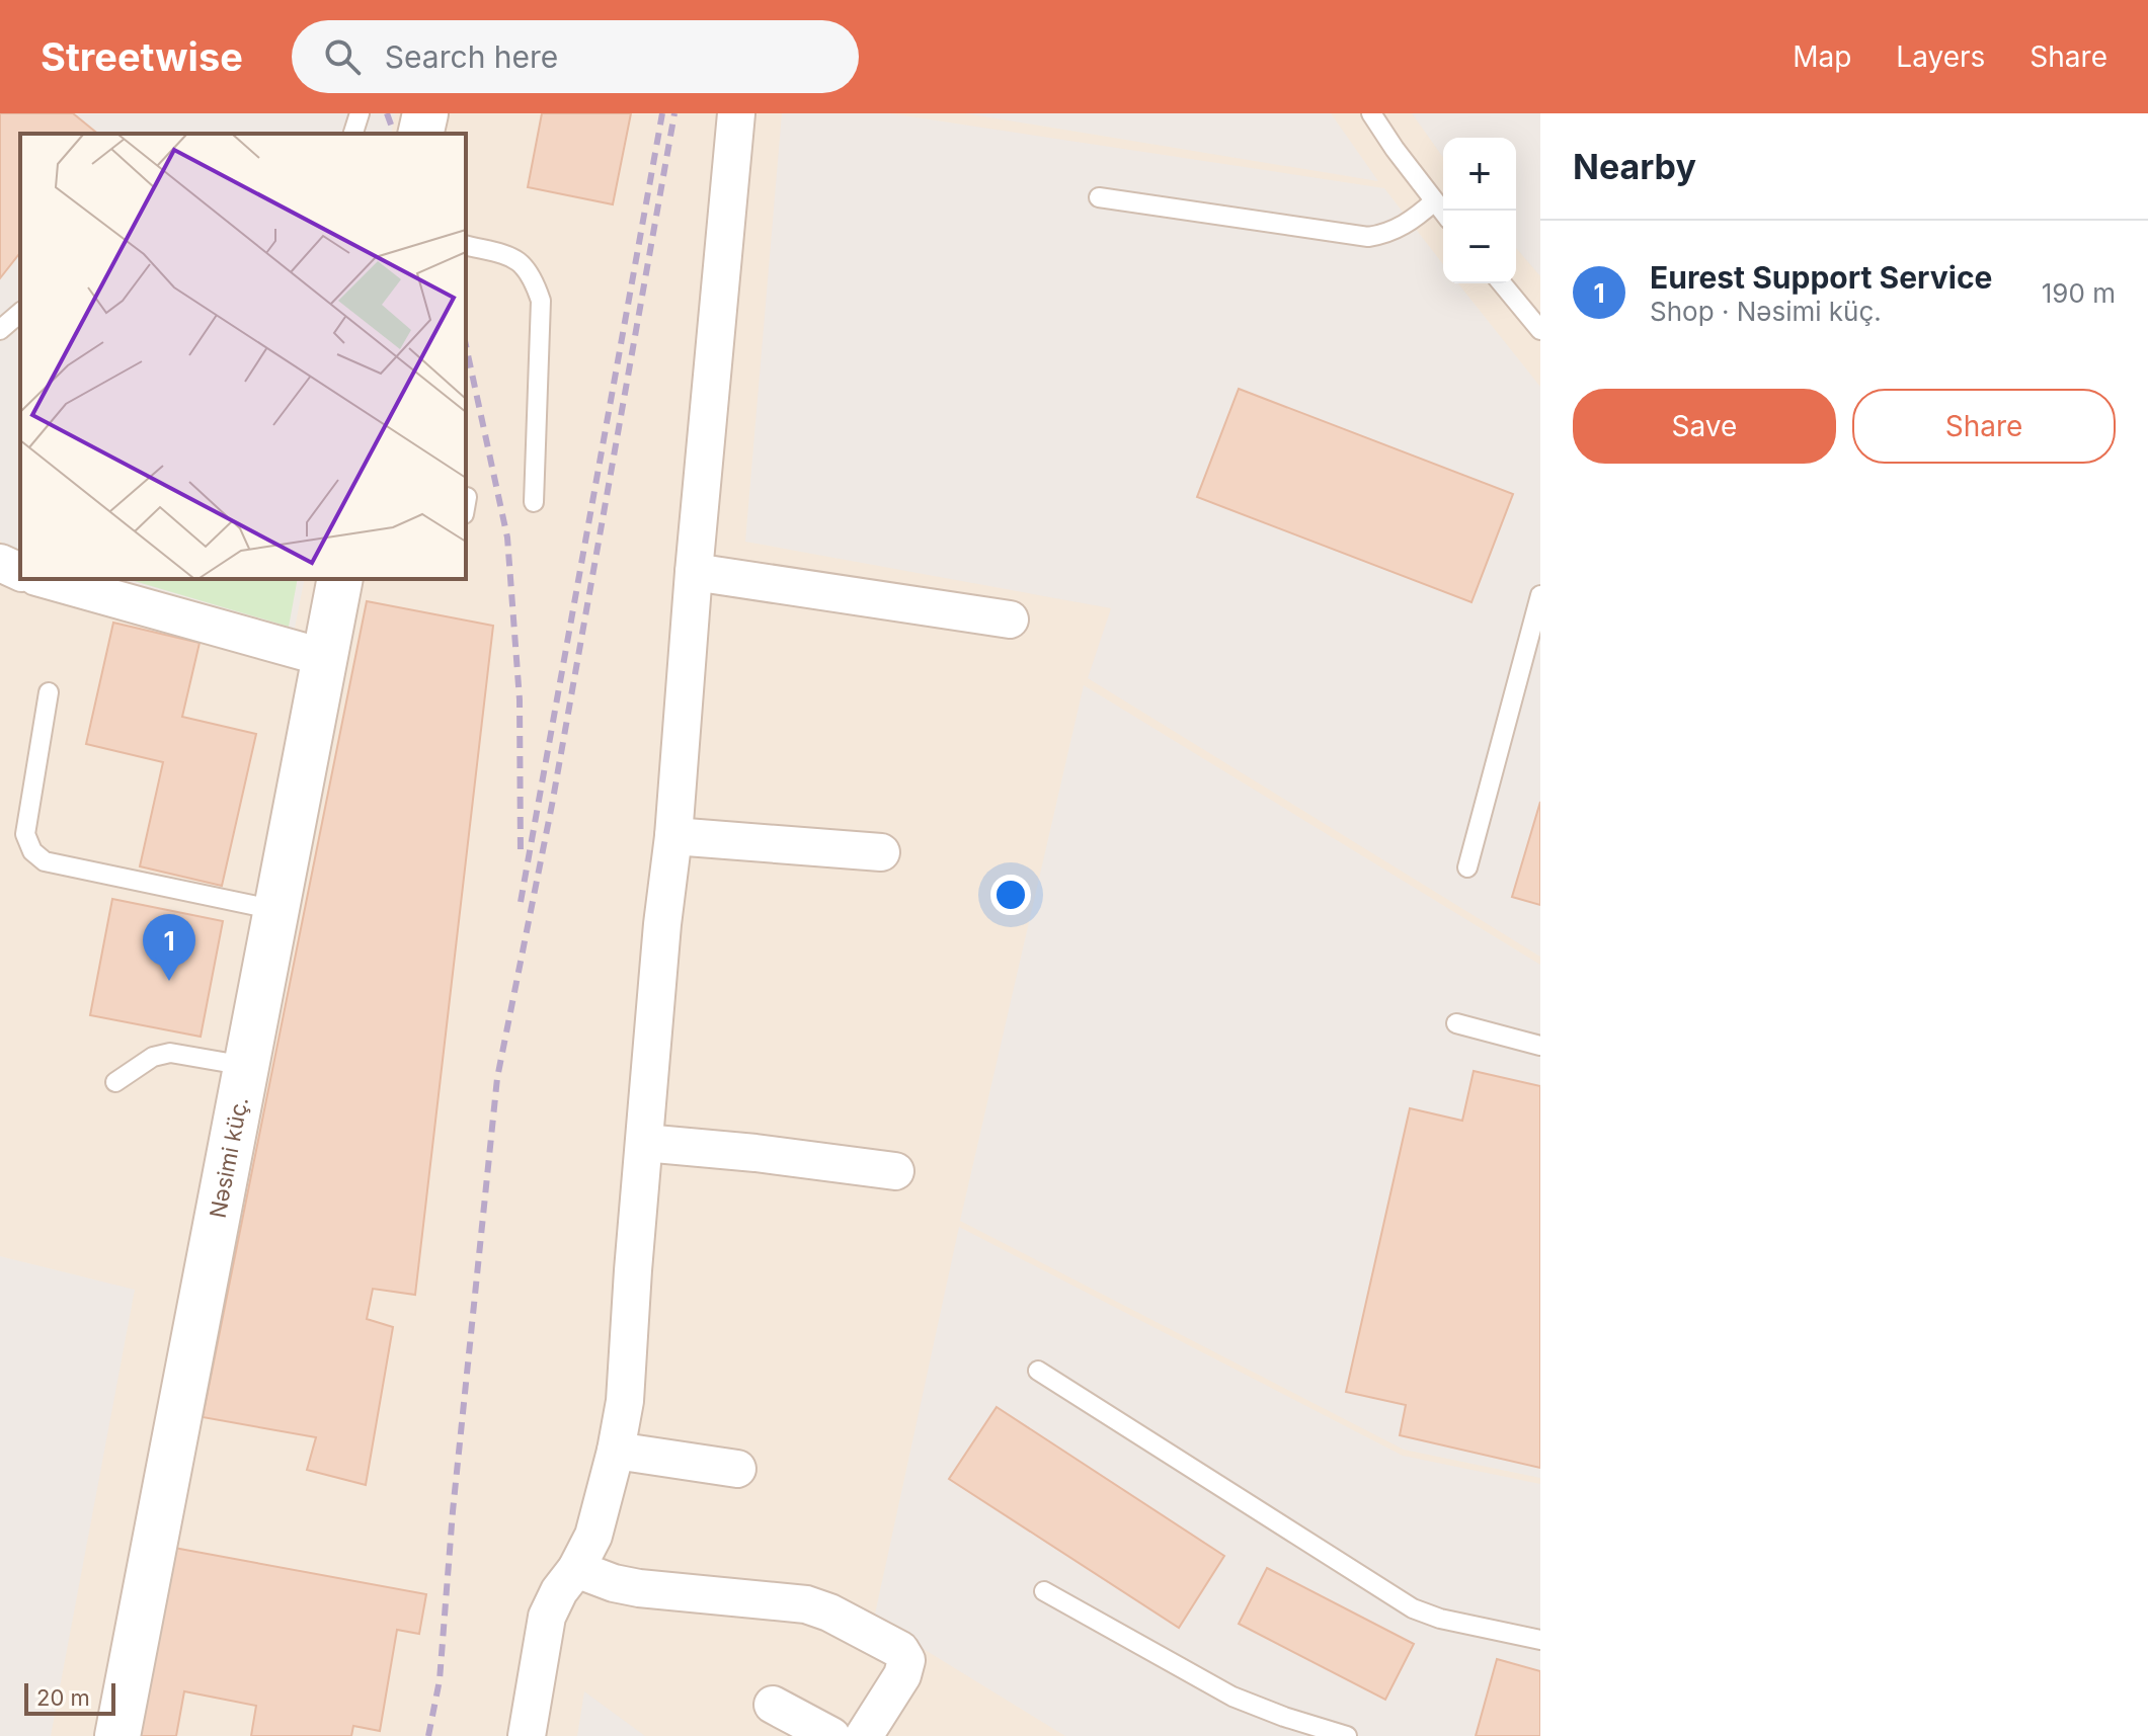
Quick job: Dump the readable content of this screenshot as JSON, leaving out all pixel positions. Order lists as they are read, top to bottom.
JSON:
{
  "streets": {
    "street": ["Nəsimi küç."]
  },
  "scale_bar": "20 m",
  "page": {
    "header": "Streetwise",
    "search": "Search here",
    "nav": ["Map", "Layers", "Share"],
    "heading": "Nearby",
    "map_buttons": ["+", "−"],
    "list": [
      {
        "mark": "1",
        "name": "Eurest Support Service",
        "note": "Shop · Nəsimi küç.",
        "value": "190 m"
      }
    ],
    "buttons": ["Save", "Share"],
    "pins": "1",
    "scale": "20 m"
  }
}
